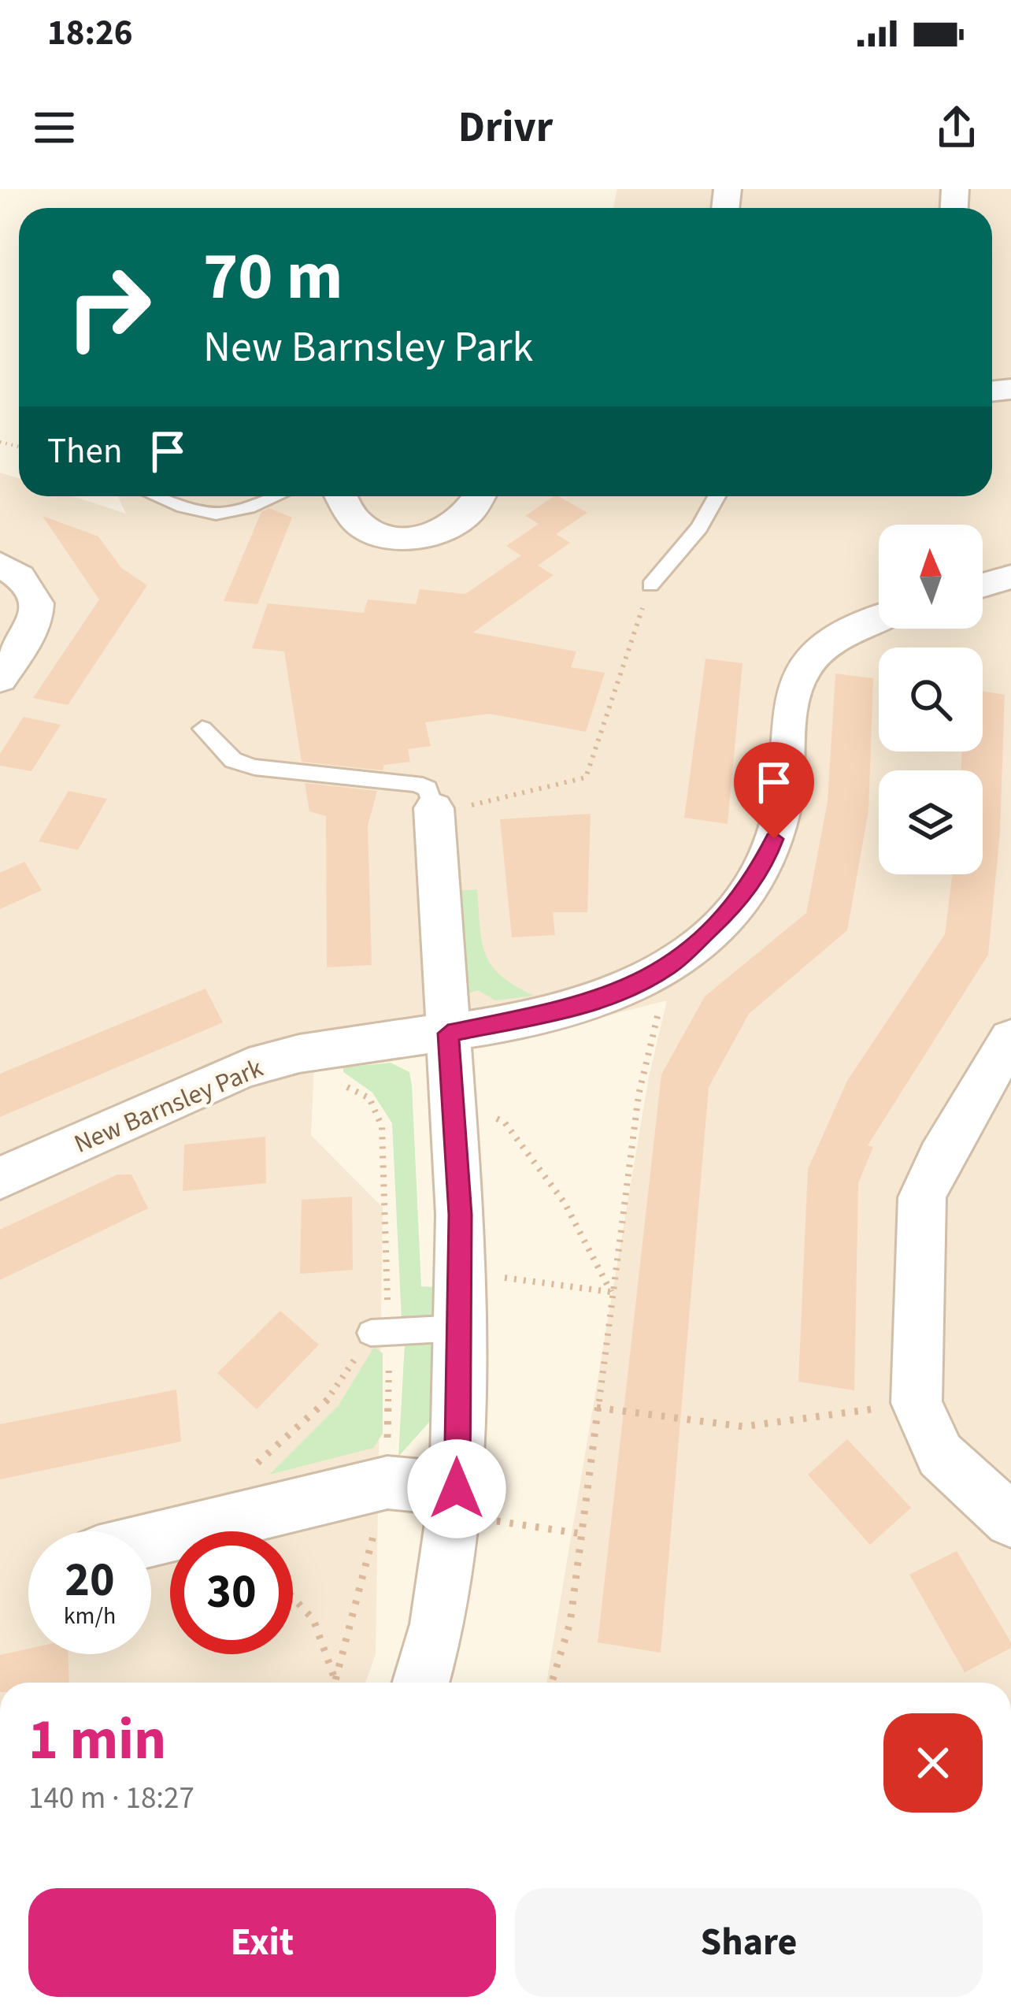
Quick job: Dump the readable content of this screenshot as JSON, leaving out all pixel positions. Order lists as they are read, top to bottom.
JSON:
{
  "streets": {
    "street": ["New Barnsley Park"]
  },
  "north": "top",
  "page": {
    "status": "18:26",
    "header": "Drivr",
    "turn": ["70 m", "New Barnsley Park"],
    "then": "Then",
    "speed": "20 km/h",
    "limit": "30",
    "heading": ["1 min", "140 m · 18:27"],
    "buttons": ["Exit", "Share"]
  }
}
